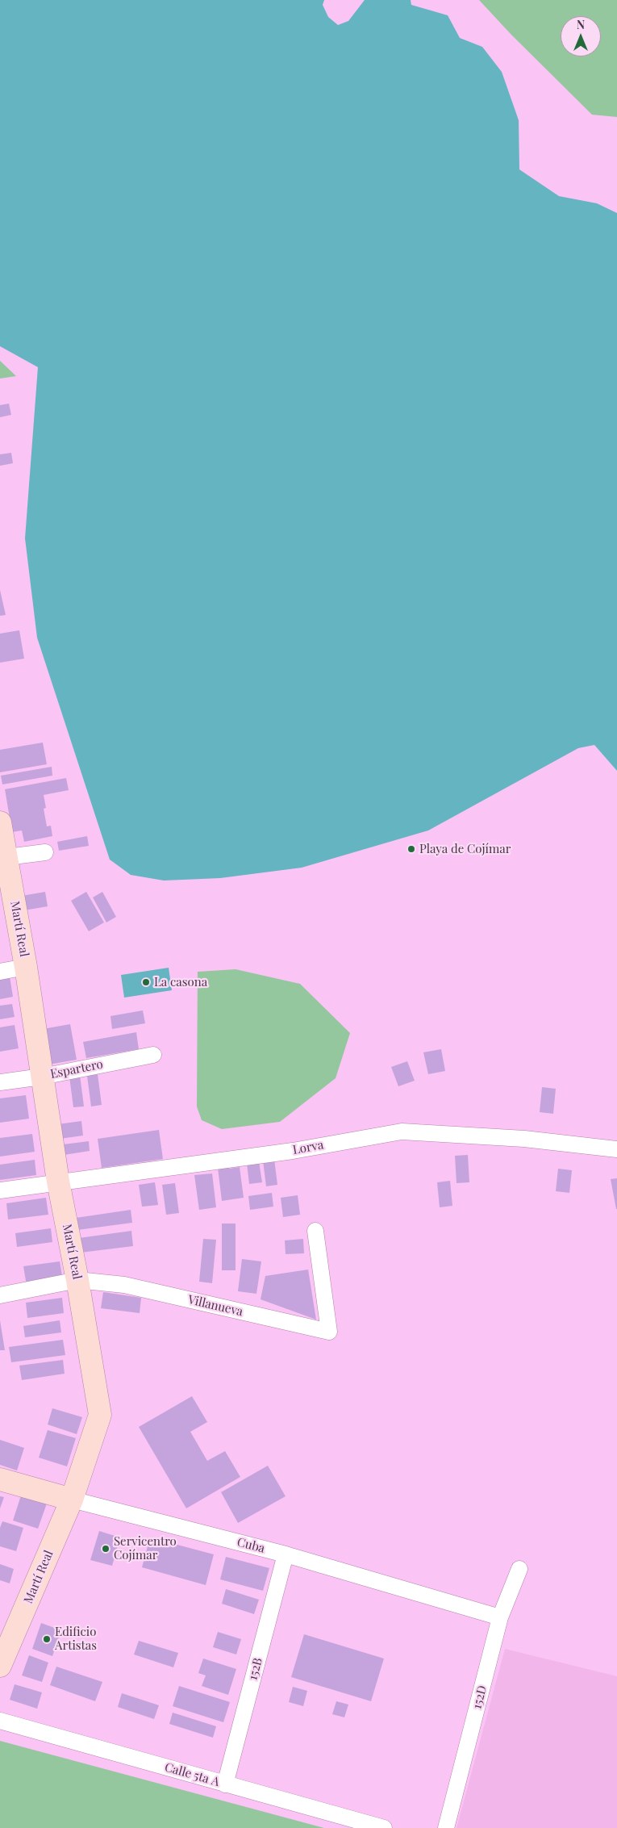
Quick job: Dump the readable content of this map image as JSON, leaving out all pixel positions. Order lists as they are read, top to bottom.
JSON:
{
  "streets": {
    "main road": ["Martí Real", "Cuba"],
    "street": [
      "Espartero",
      "Lorva",
      "Villanueva",
      "152B",
      "152D",
      "Calle 5ta A"
    ]
  },
  "crossings": [
    ["Martí Real", "Espartero"],
    ["Martí Real", "Lorva"],
    ["Martí Real", "Villanueva"],
    ["Martí Real", "Cuba"],
    ["Cuba", "152B"],
    ["Cuba", "152D"],
    ["152B", "Calle 5ta A"]
  ],
  "places": [
    "Playa de Cojímar",
    "La casona",
    "Servicentro Cojímar",
    "Edificio Artistas"
  ],
  "north": "top"
}
